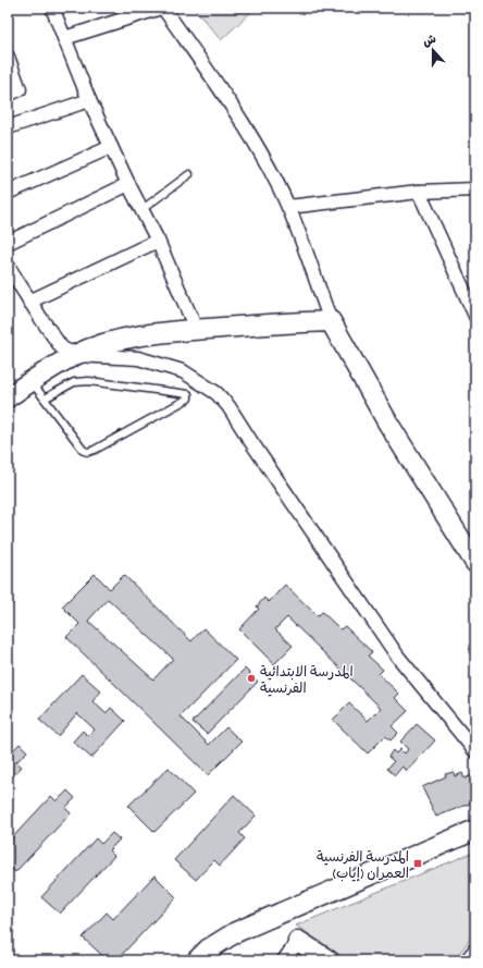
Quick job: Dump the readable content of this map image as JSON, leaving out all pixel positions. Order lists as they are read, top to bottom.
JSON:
{
  "places": {
    "other": ["المدرسة الابتدائية الفرنسية"],
    "transit": ["المدرسة الفرنسية العمران (إياب)"]
  },
  "north": "top"
}
